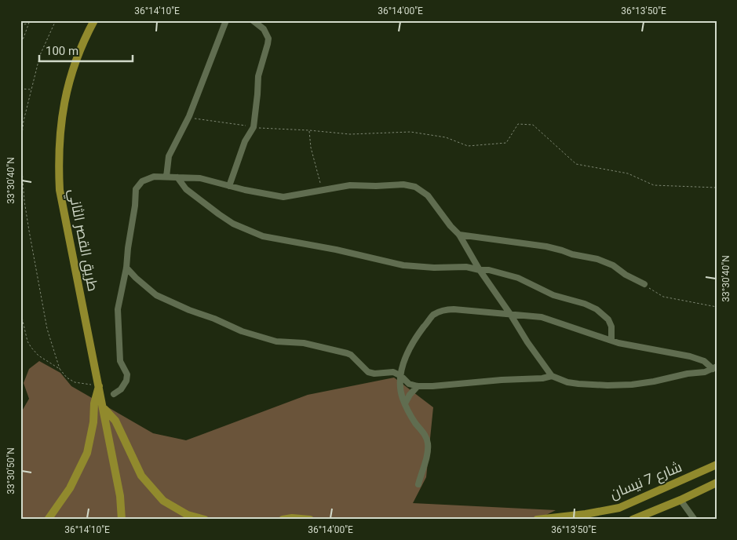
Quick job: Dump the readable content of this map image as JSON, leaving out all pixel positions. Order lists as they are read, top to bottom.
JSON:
{
  "streets": {
    "main road": ["طريق القصر الثاني", "شارع 7 نيسان"]
  },
  "scale_bar": "100 m",
  "coordinates": [
    "36°14'10\"E",
    "36°14'00\"E",
    "36°13'50\"E",
    "33°30'40\"N",
    "33°30'50\"N"
  ]
}
